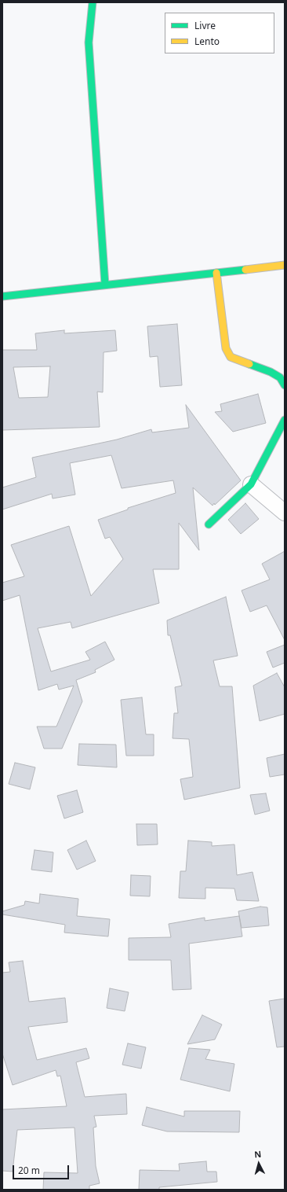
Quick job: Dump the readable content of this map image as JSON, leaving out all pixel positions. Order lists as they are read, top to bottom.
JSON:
{
  "legend": ["Livre", "Lento"],
  "scale_bar": "20 m",
  "north": "top"
}
